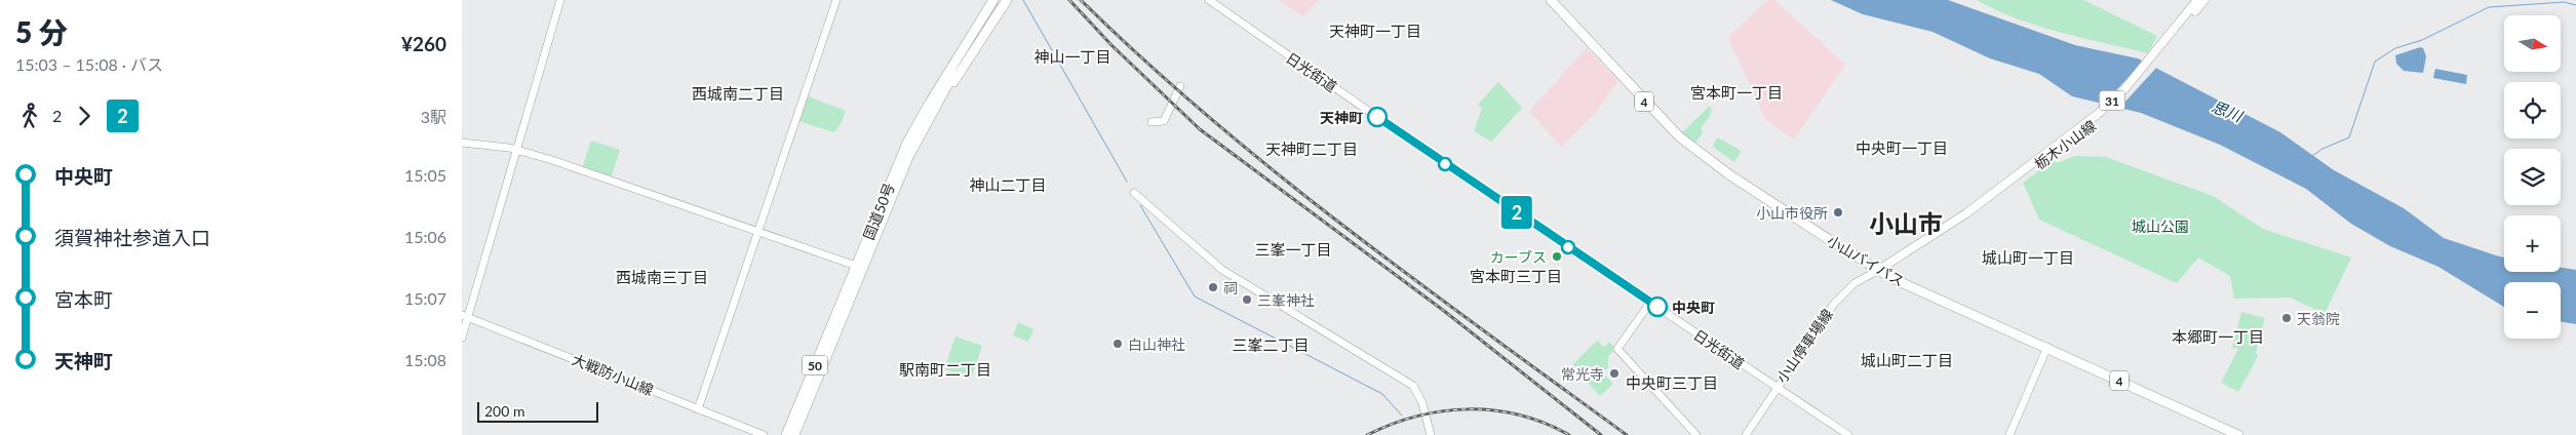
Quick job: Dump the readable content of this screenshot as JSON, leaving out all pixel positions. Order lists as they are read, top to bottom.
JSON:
{
  "streets": {
    "highway": [
      "4",
      "国道50号",
      "小山バイパス",
      "50"
    ],
    "main road": ["31", "栃木小山線"],
    "street": ["日光街道", "小山停車場線", "大戦防小山線"]
  },
  "crossings": [
    ["日光街道", "小山停車場線"],
    ["栃木小山線", "小山バイパス"],
    ["栃木小山線", "小山停車場線"],
    ["小山バイパス", "小山停車場線"]
  ],
  "districts": [
    "天神町一丁目",
    "神山一丁目",
    "宮本町一丁目",
    "西城南二丁目",
    "中央町一丁目",
    "天神町二丁目",
    "神山二丁目",
    "小山市",
    "三峯一丁目",
    "城山町一丁目",
    "宮本町三丁目",
    "西城南三丁目",
    "本郷町一丁目",
    "三峯二丁目",
    "城山町二丁目",
    "駅南町二丁目",
    "中央町三丁目"
  ],
  "water": ["思川"],
  "parks": ["城山公園"],
  "places": [
    "天神町",
    "小山市役所",
    "カーブス",
    "祠",
    "三峯神社",
    "中央町",
    "天翁院",
    "白山神社",
    "常光寺"
  ],
  "lines": ["bus line 2"],
  "scale_bar": "200 m",
  "north": "right",
  "page": {
    "heading": ["5 分", "15:03 – 15:08 · バス", "¥260"],
    "on_map": "2",
    "map_buttons": ["+", "−"],
    "legs": ["2", "2", "3駅"],
    "list": [
      {
        "name": "中央町",
        "value": "15:05"
      },
      {
        "name": "須賀神社参道入口",
        "value": "15:06"
      },
      {
        "name": "宮本町",
        "value": "15:07"
      },
      {
        "name": "天神町",
        "value": "15:08"
      }
    ],
    "scale": "200 m"
  }
}
